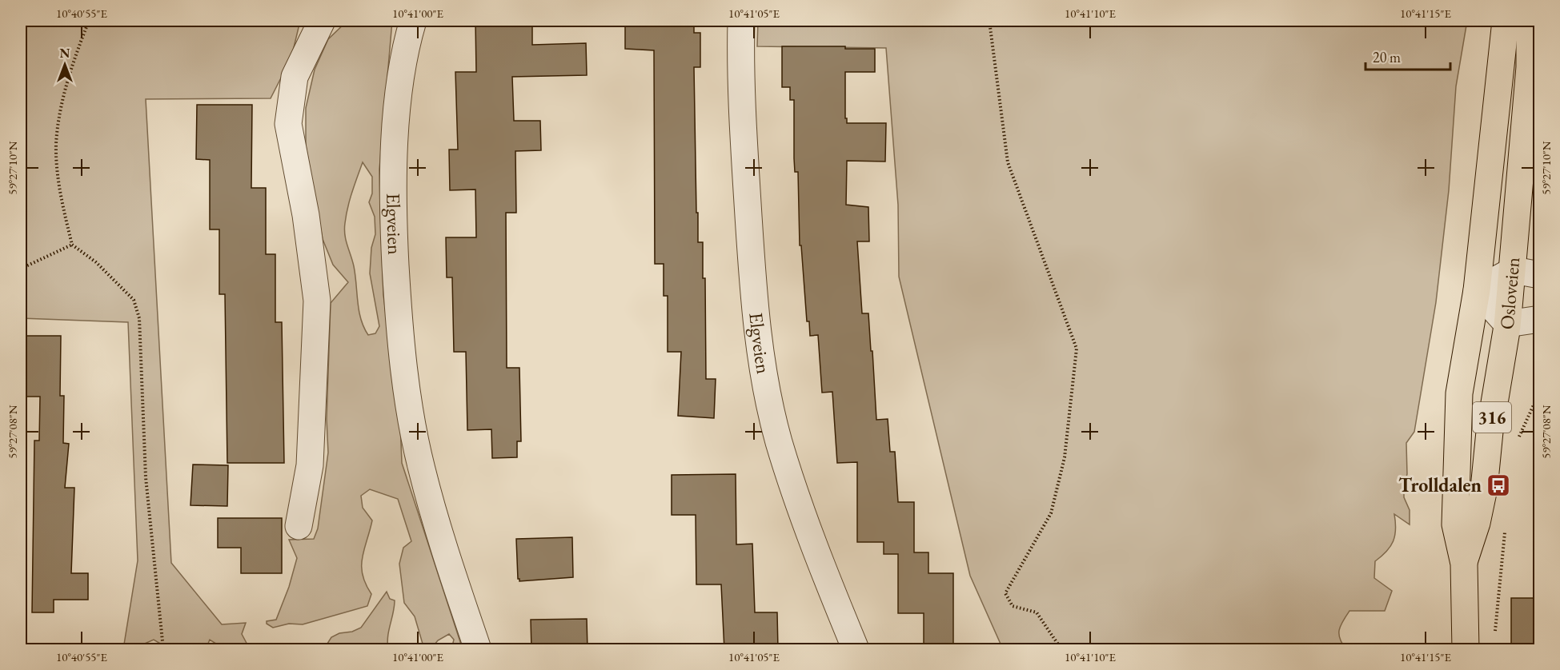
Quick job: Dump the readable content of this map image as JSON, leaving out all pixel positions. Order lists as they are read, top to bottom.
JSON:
{
  "streets": {
    "main road": ["Osloveien", "316"],
    "street": ["Elgveien"]
  },
  "places": {
    "bus stop": ["Trolldalen"]
  },
  "scale_bar": "20 m",
  "north": "top",
  "coordinates": [
    "10°40'55\"E",
    "10°41'00\"E",
    "10°41'05\"E",
    "10°41'10\"E",
    "10°41'15\"E",
    "59°27'10\"N",
    "59°27'08\"N"
  ]
}
